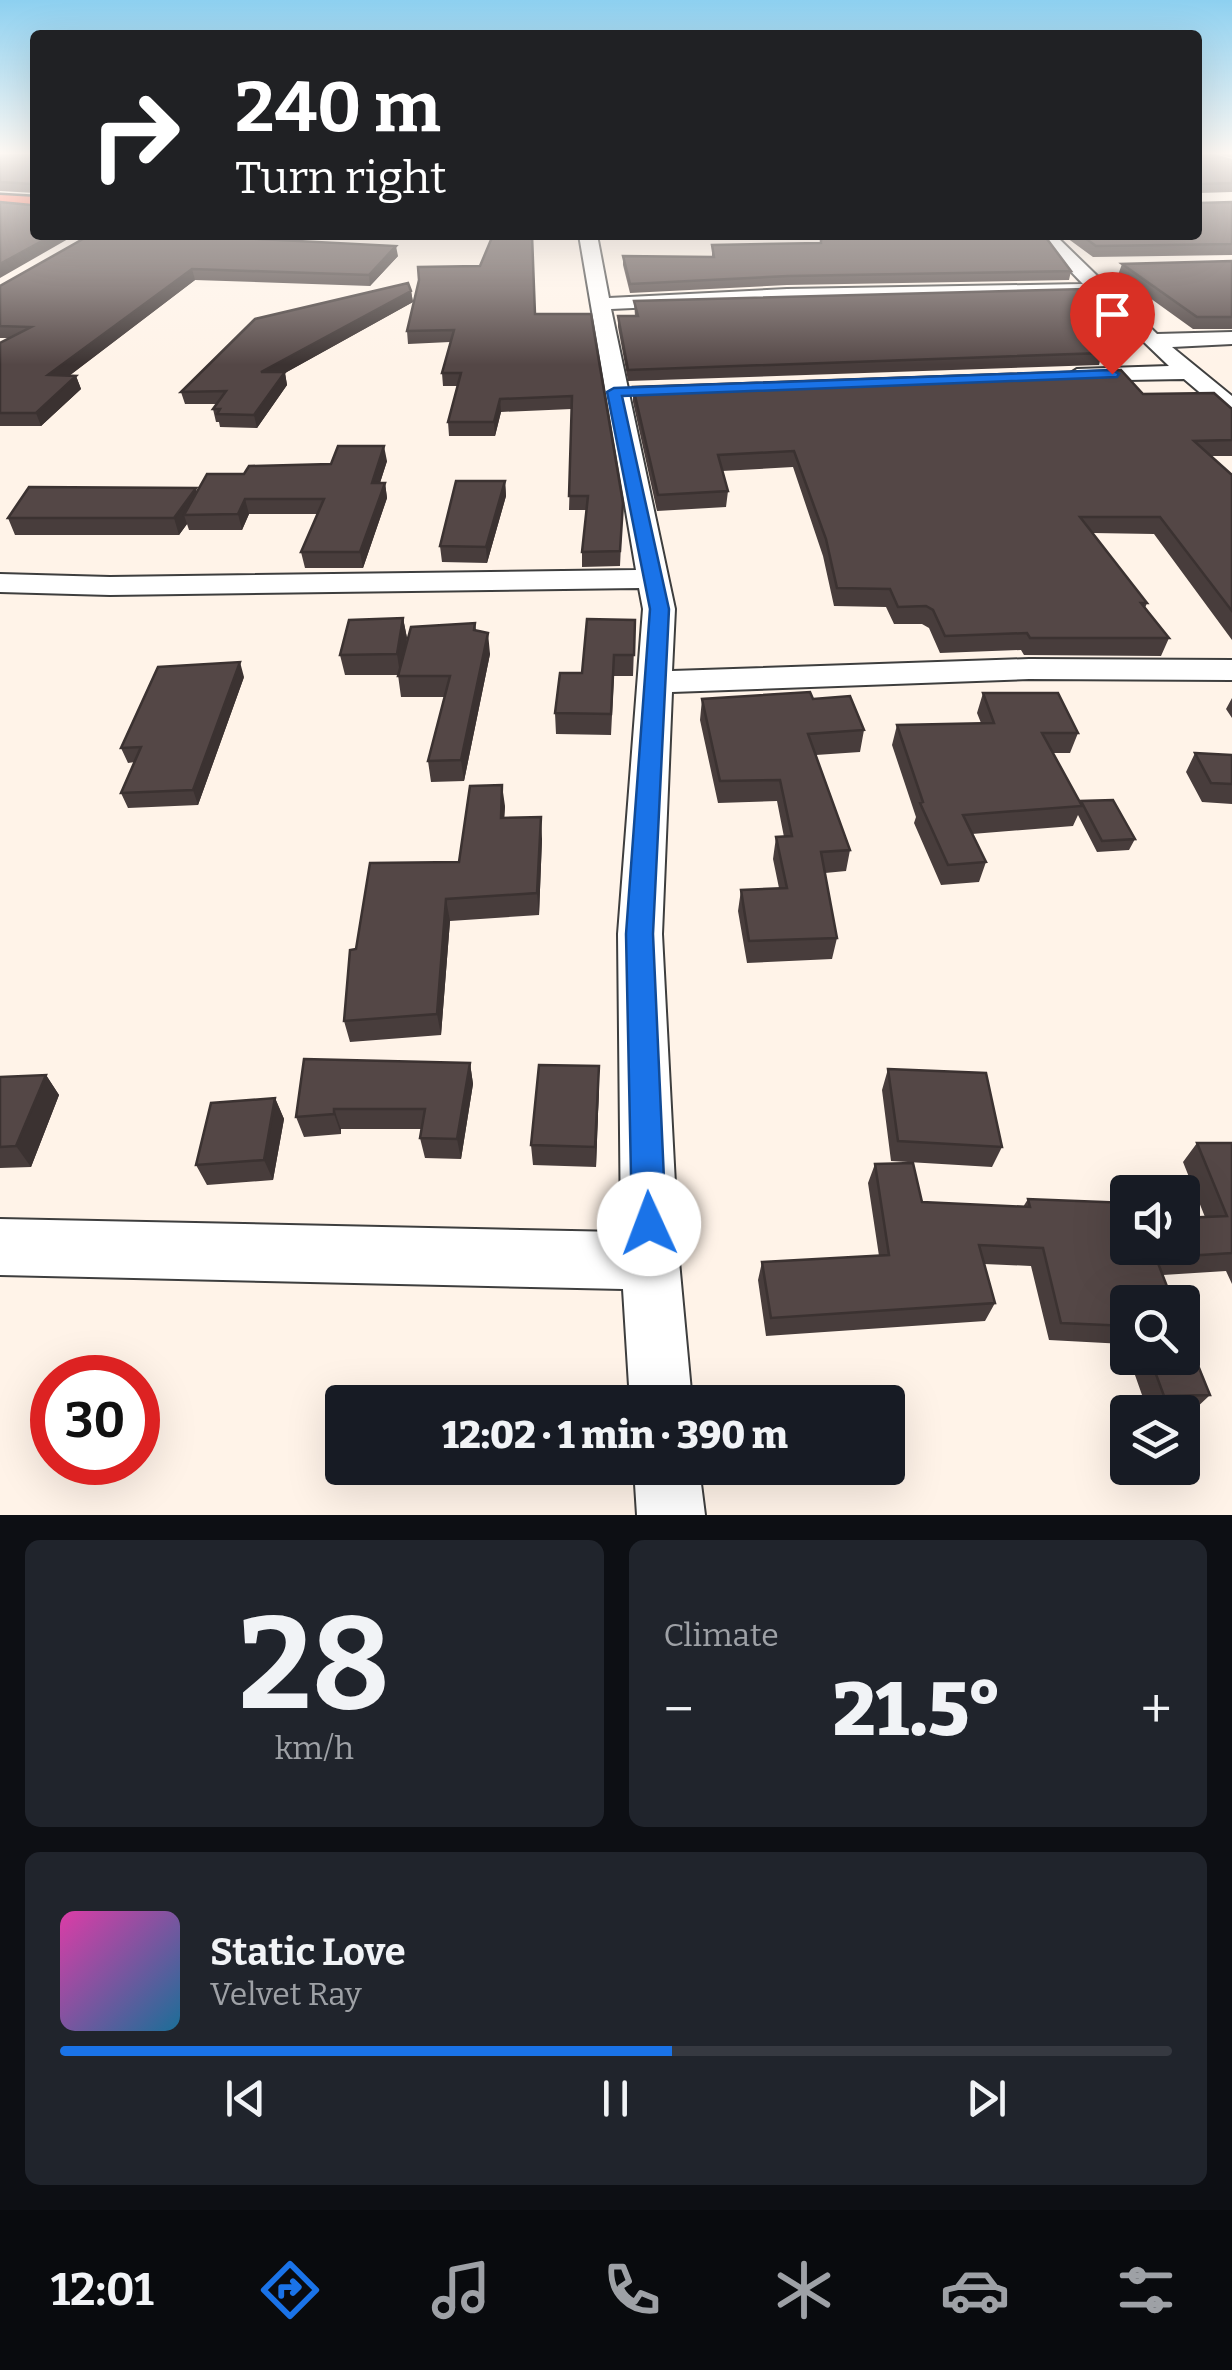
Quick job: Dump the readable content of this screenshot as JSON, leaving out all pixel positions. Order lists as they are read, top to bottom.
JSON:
{
  "page": {
    "turn": ["240 m", "Turn right"],
    "limit": "30",
    "trip": "12:02 · 1 min · 390 m",
    "tile": [
      ["28", "km/h"],
      "Climate"
    ],
    "heat": ["−", "21.5°", "+"],
    "song": ["Static Love", "Velvet Ray"],
    "tabs": "12:01"
  }
}
